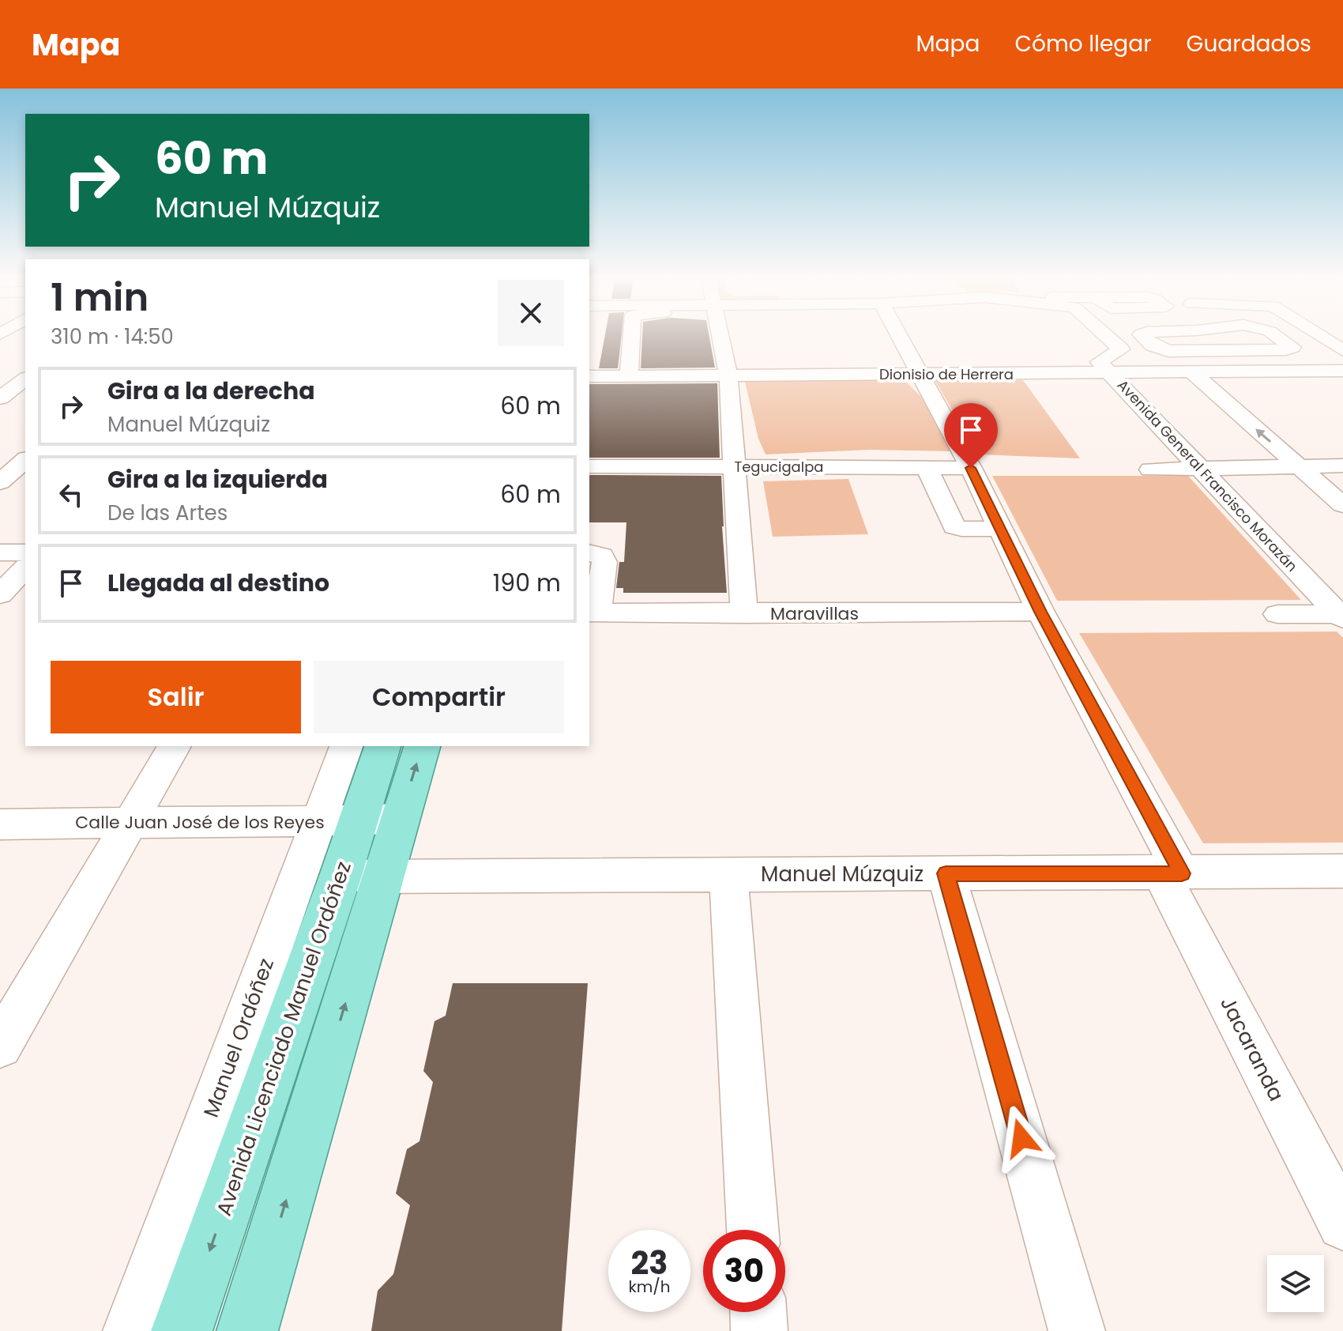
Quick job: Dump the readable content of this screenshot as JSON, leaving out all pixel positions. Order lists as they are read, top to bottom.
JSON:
{
  "streets": {
    "main road": ["Avenida Licenciado Manuel Ordóñez"],
    "street": [
      "Dionisio de Herrera",
      "Tegucigalpa",
      "Avenida General Francisco Morazán",
      "Maravillas",
      "Calle Juan José de los Reyes",
      "Manuel Múzquiz",
      "Manuel Ordóñez",
      "Jacaranda"
    ]
  },
  "crossings": [
    ["Dionisio de Herrera", "Avenida General Francisco Morazán"],
    ["Dionisio de Herrera", "Jacaranda"],
    ["Tegucigalpa", "Jacaranda"],
    ["Maravillas", "Jacaranda"],
    ["Calle Juan José de los Reyes", "Manuel Ordóñez"],
    ["Calle Juan José de los Reyes", "Avenida Licenciado Manuel Ordóñez"],
    ["Manuel Múzquiz", "Avenida Licenciado Manuel Ordóñez"],
    ["Manuel Múzquiz", "Jacaranda"],
    ["Manuel Ordóñez", "Avenida Licenciado Manuel Ordóñez"]
  ],
  "page": {
    "header": "Mapa",
    "nav": ["Mapa", "Cómo llegar", "Guardados"],
    "turn": ["60 m", "Manuel Múzquiz"],
    "heading": ["1 min", "310 m · 14:50"],
    "list": [
      {
        "name": "Gira a la derecha",
        "note": "Manuel Múzquiz",
        "value": "60 m"
      },
      {
        "name": "Gira a la izquierda",
        "note": "De las Artes",
        "value": "60 m"
      },
      {
        "name": "Llegada al destino",
        "value": "190 m"
      }
    ],
    "buttons": ["Salir", "Compartir"],
    "speed": "23 km/h",
    "limit": "30"
  }
}
